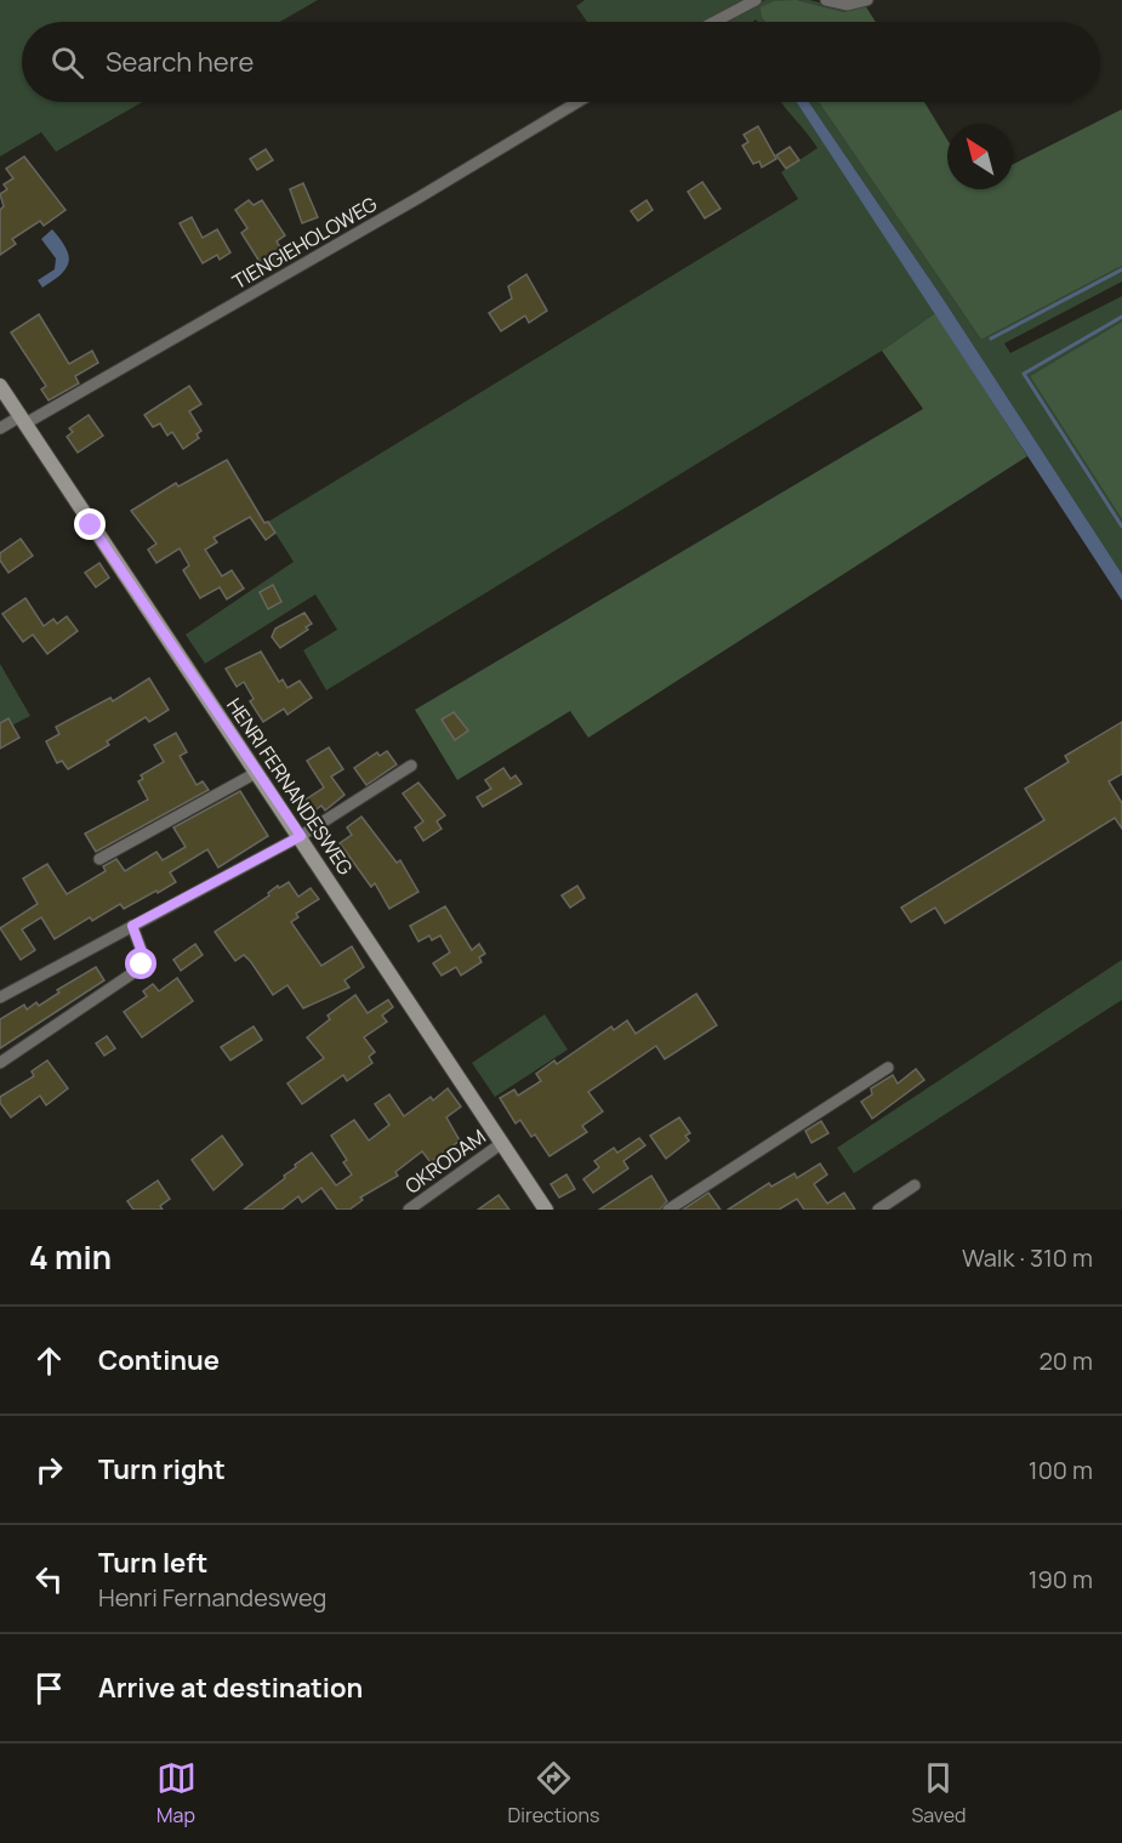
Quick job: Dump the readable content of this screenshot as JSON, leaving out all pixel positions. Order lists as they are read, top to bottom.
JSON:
{
  "streets": {
    "street": ["TIENGIEHOLOWEG", "HENRI FERNANDESWEG", "OKRODAM"]
  },
  "crossings": [
    ["TIENGIEHOLOWEG", "HENRI FERNANDESWEG"],
    ["HENRI FERNANDESWEG", "OKRODAM"]
  ],
  "north": "top left",
  "page": {
    "search": "Search here",
    "heading": ["4 min", "Walk · 310 m"],
    "list": [
      ["Continue", "20 m"],
      ["Turn right", "100 m"],
      ["Turn left", "Henri Fernandesweg", "190 m"],
      "Arrive at destination"
    ],
    "nav": ["Map", "Directions", "Saved"]
  }
}
